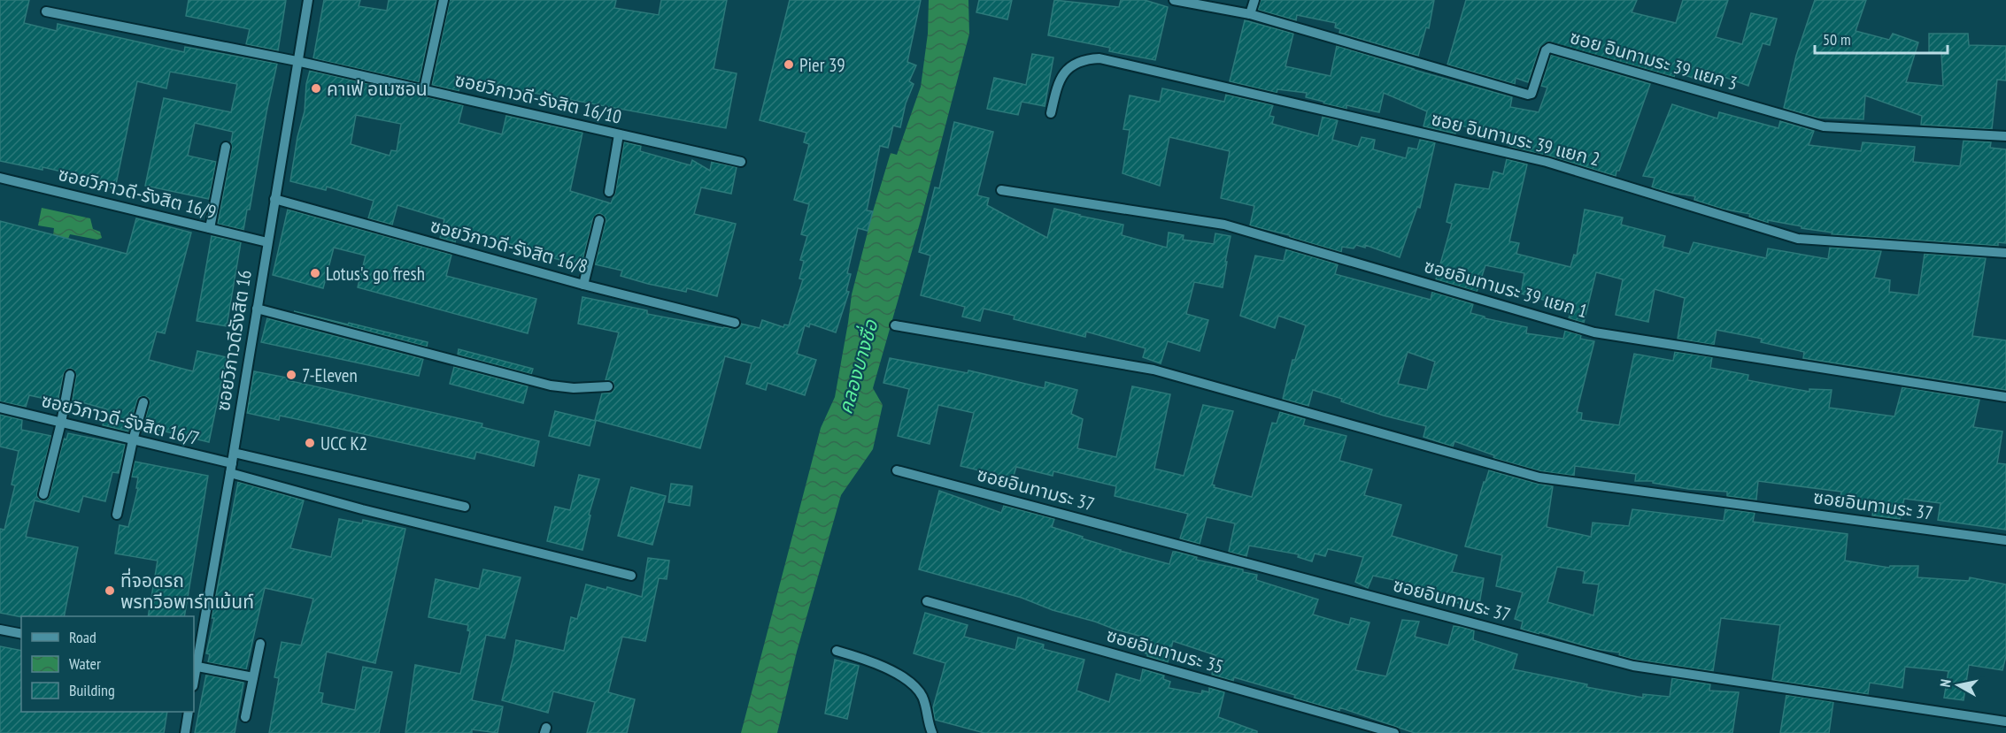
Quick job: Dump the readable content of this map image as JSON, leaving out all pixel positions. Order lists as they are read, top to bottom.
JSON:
{
  "streets": {
    "street": [
      "ซอย อินทามระ 39 แยก 3",
      "ซอยวิภาวดี-รังสิต 16/10",
      "ซอย อินทามระ 39 แยก 2",
      "ซอยวิภาวดี-รังสิต 16/9",
      "ซอยวิภาวดี-รังสิต 16/8",
      "ซอยอินทามระ 39 แยก 1",
      "ซอยวิภาวดีรังสิต 16",
      "ซอยวิภาวดี-รังสิต 16/7",
      "ซอยอินทามระ 37",
      "ซอยอินทามระ 35"
    ]
  },
  "crossings": [
    ["ซอยวิภาวดี-รังสิต 16/10", "ซอยวิภาวดีรังสิต 16"],
    ["ซอยวิภาวดี-รังสิต 16/9", "ซอยวิภาวดีรังสิต 16"],
    ["ซอยวิภาวดี-รังสิต 16/8", "ซอยวิภาวดีรังสิต 16"],
    ["ซอยวิภาวดีรังสิต 16", "ซอยวิภาวดี-รังสิต 16/7"]
  ],
  "water": ["คลองบางซื่อ"],
  "places": [
    "Pier 39",
    "คาเฟ่ อเมซอน",
    "Lotus's go fresh",
    "7-Eleven",
    "UCC K2",
    "ที่จอดรถ พรทวีอพาร์ทเม้นท์"
  ],
  "legend": ["Road", "Water", "Building"],
  "scale_bar": "50 m",
  "north": "left"
}
